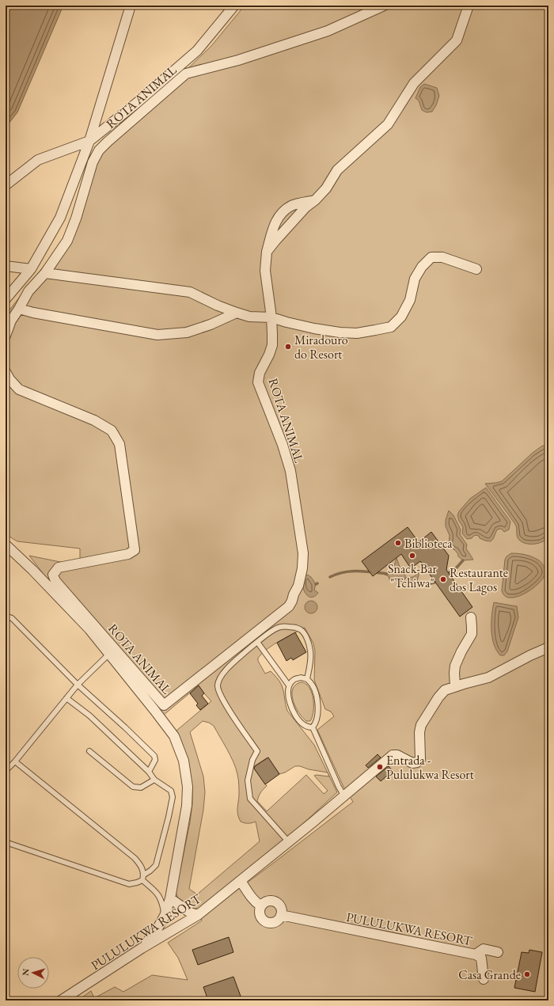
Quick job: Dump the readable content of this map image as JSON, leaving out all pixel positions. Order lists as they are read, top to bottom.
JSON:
{
  "streets": {
    "street": ["ROTA ANIMAL", "PULULUKWA RESORT"]
  },
  "places": [
    "Miradouro do Resort",
    "Biblioteca",
    "Snack-Bar \"Tchiwa\"",
    "Restaurante dos Lagos",
    "Entrada - Pululukwa Resort",
    "Casa Grande"
  ],
  "north": "left"
}
